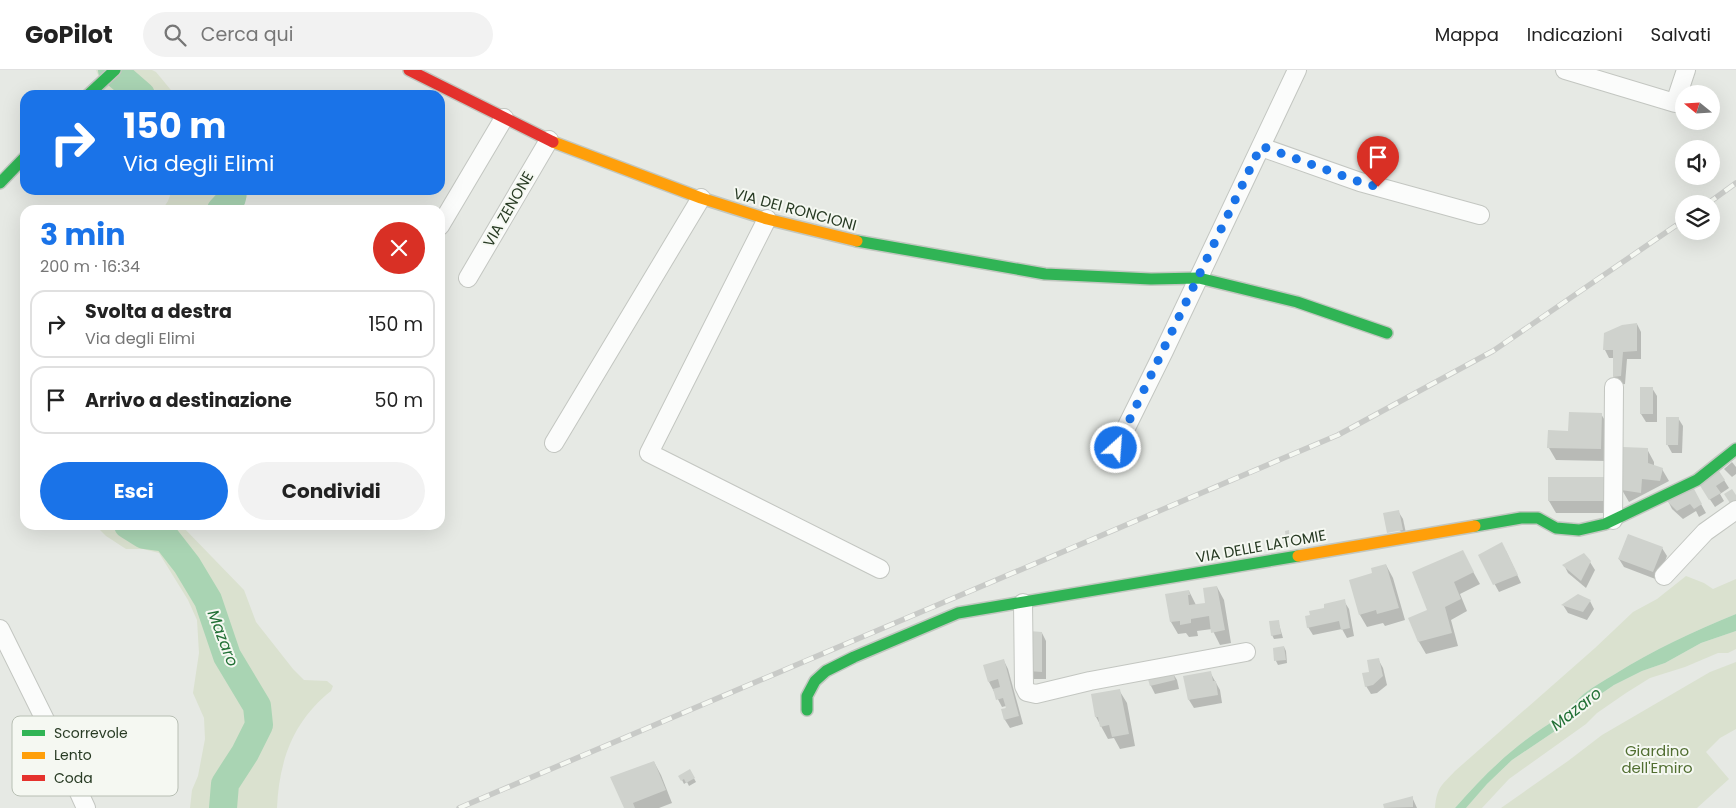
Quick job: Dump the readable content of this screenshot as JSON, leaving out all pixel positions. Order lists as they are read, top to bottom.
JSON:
{
  "streets": {
    "street": ["VIA ZENONE", "VIA DEI RONCIONI", "VIA DELLE LATOMIE"]
  },
  "crossings": [
    ["VIA ZENONE", "VIA DEI RONCIONI"]
  ],
  "water": ["Mazaro"],
  "parks": ["Giardino dell'Emiro"],
  "legend": ["Scorrevole", "Lento", "Coda"],
  "north": "left",
  "page": {
    "header": "GoPilot",
    "search": "Cerca qui",
    "nav": ["Mappa", "Indicazioni", "Salvati"],
    "turn": ["150 m", "Via degli Elimi"],
    "heading": ["3 min", "200 m · 16:34"],
    "list": [
      {
        "name": "Svolta a destra",
        "note": "Via degli Elimi",
        "value": "150 m"
      },
      {
        "name": "Arrivo a destinazione",
        "value": "50 m"
      }
    ],
    "buttons": ["Esci", "Condividi"]
  }
}
